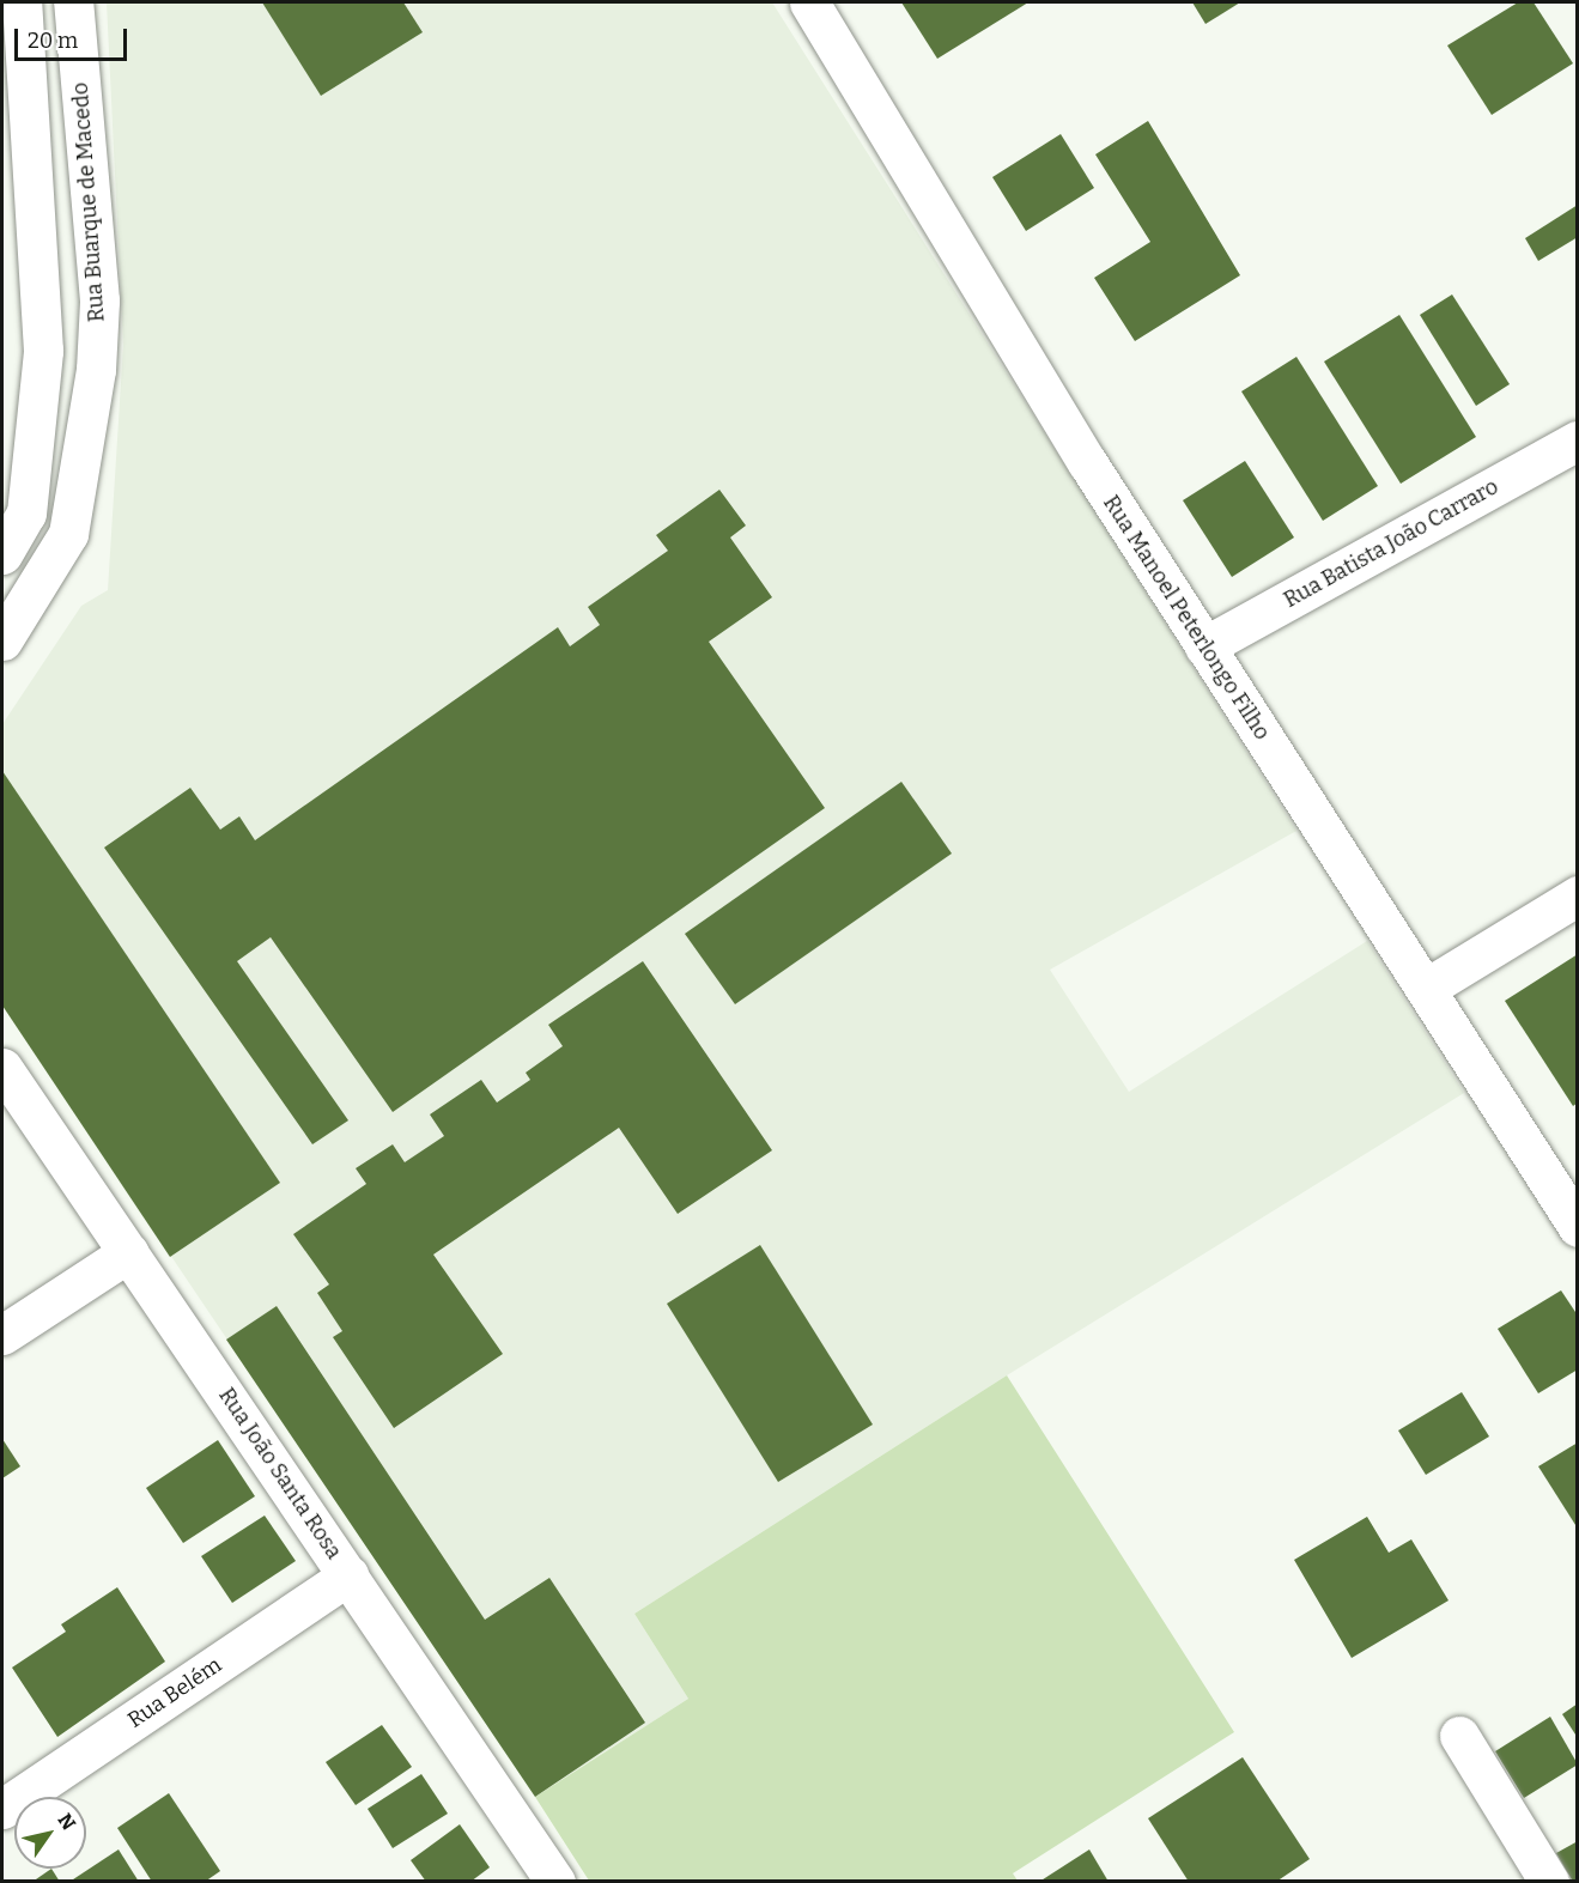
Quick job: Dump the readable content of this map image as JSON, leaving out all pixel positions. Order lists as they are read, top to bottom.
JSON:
{
  "streets": {
    "street": [
      "Rua Buarque de Macedo",
      "Rua Batista João Carraro",
      "Rua Manoel Peterlongo Filho",
      "Rua João Santa Rosa",
      "Rua Belém"
    ]
  },
  "crossings": [
    ["Rua Batista João Carraro", "Rua Manoel Peterlongo Filho"],
    ["Rua João Santa Rosa", "Rua Belém"]
  ],
  "scale_bar": "20 m",
  "north": "top right"
}
